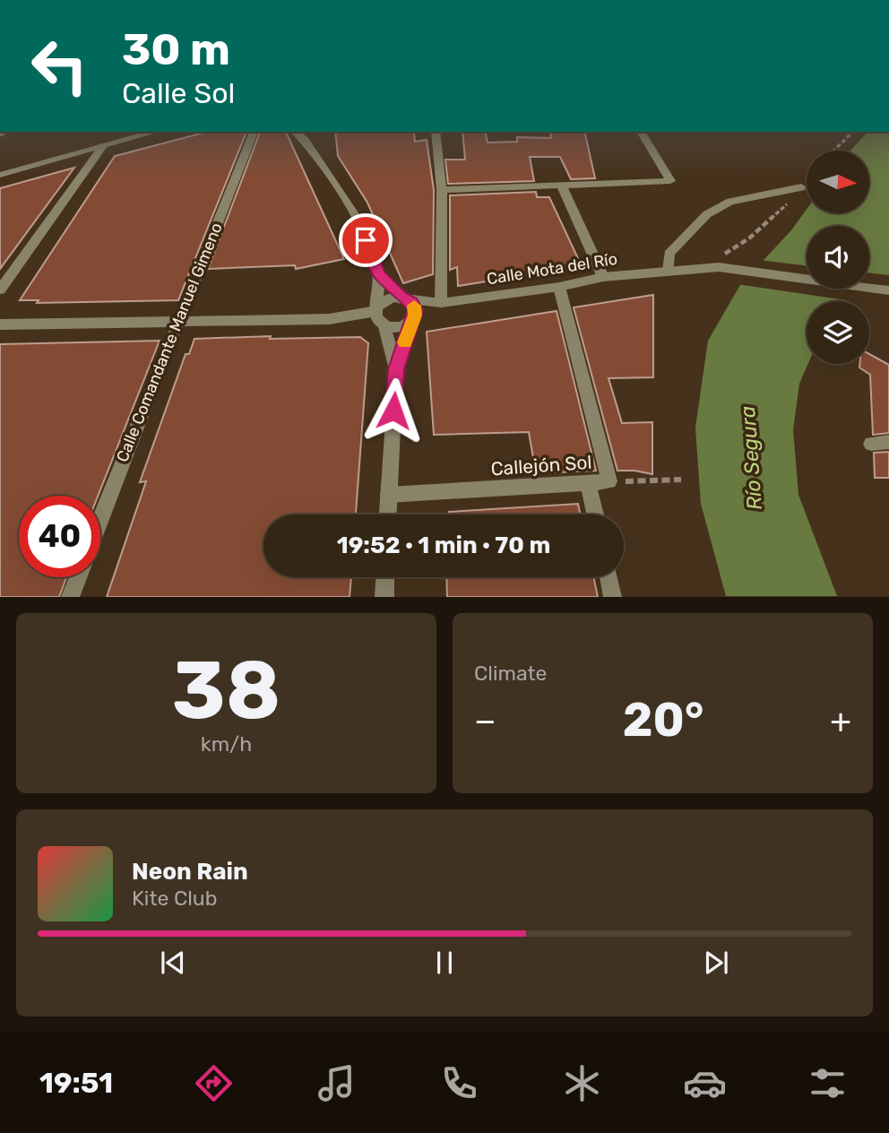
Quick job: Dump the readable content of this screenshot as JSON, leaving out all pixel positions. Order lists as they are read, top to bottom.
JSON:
{
  "streets": {
    "street": ["Calle Mota del Río", "Calle Comandante Manuel Gimeno", "Callejón Sol"]
  },
  "crossings": [
    ["Calle Mota del Río", "Callejón Sol"]
  ],
  "water": ["Río Segura"],
  "north": "right",
  "page": {
    "turn": ["30 m", "Calle Sol"],
    "limit": "40",
    "trip": "19:52 · 1 min · 70 m",
    "tile": [
      ["38", "km/h"],
      "Climate"
    ],
    "heat": ["−", "20°", "+"],
    "song": ["Neon Rain", "Kite Club"],
    "tabs": "19:51"
  }
}
